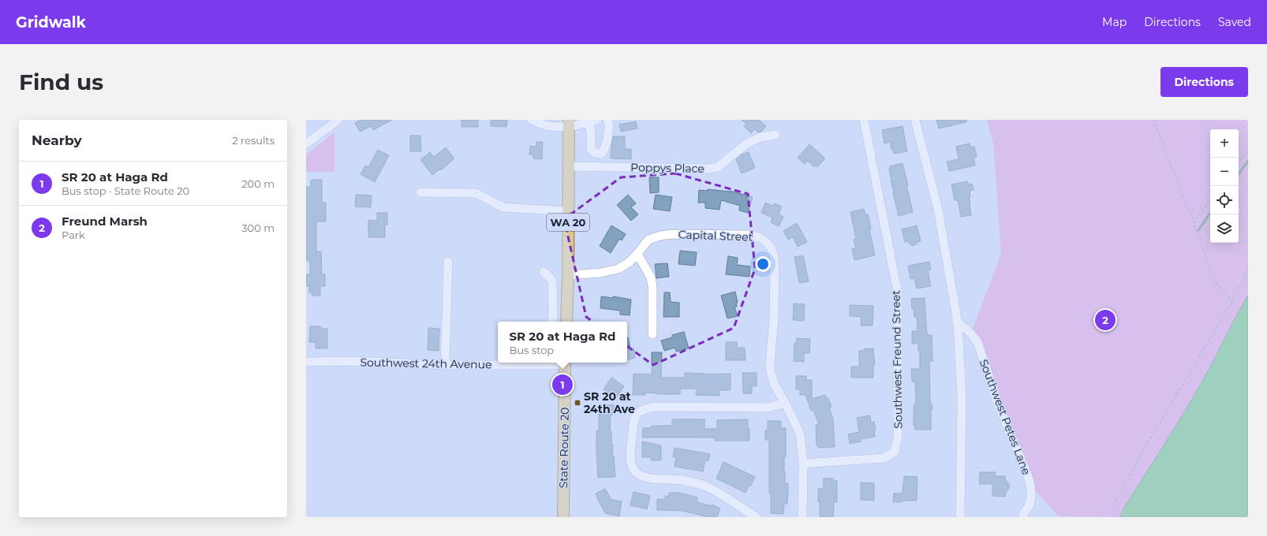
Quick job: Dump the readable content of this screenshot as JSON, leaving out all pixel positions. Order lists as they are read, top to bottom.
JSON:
{
  "streets": {
    "main road": ["WA 20", "State Route 20"],
    "street": [
      "Poppys Place",
      "Capital Street",
      "Southwest Freund Street",
      "Southwest 24th Avenue",
      "Southwest Petes Lane"
    ]
  },
  "crossings": [
    ["Poppys Place", "WA 20"],
    ["WA 20", "Capital Street"],
    ["Capital Street", "Southwest Freund Street"],
    ["Southwest 24th Avenue", "State Route 20"]
  ],
  "places": {
    "transit": ["SR 20 at 24th Ave"]
  },
  "page": {
    "header": "Gridwalk",
    "nav": ["Map", "Directions", "Saved"],
    "buttons": "Directions",
    "title": "Find us",
    "heading": ["Nearby", "2 results"],
    "map_buttons": ["+", "−"],
    "list": [
      {
        "mark": "1",
        "name": "SR 20 at Haga Rd",
        "note": "Bus stop · State Route 20",
        "value": "200 m"
      },
      {
        "mark": "2",
        "name": "Freund Marsh",
        "note": "Park",
        "value": "300 m"
      }
    ],
    "pins": ["2", "1"],
    "popup": ["SR 20 at Haga Rd", "Bus stop"]
  }
}
